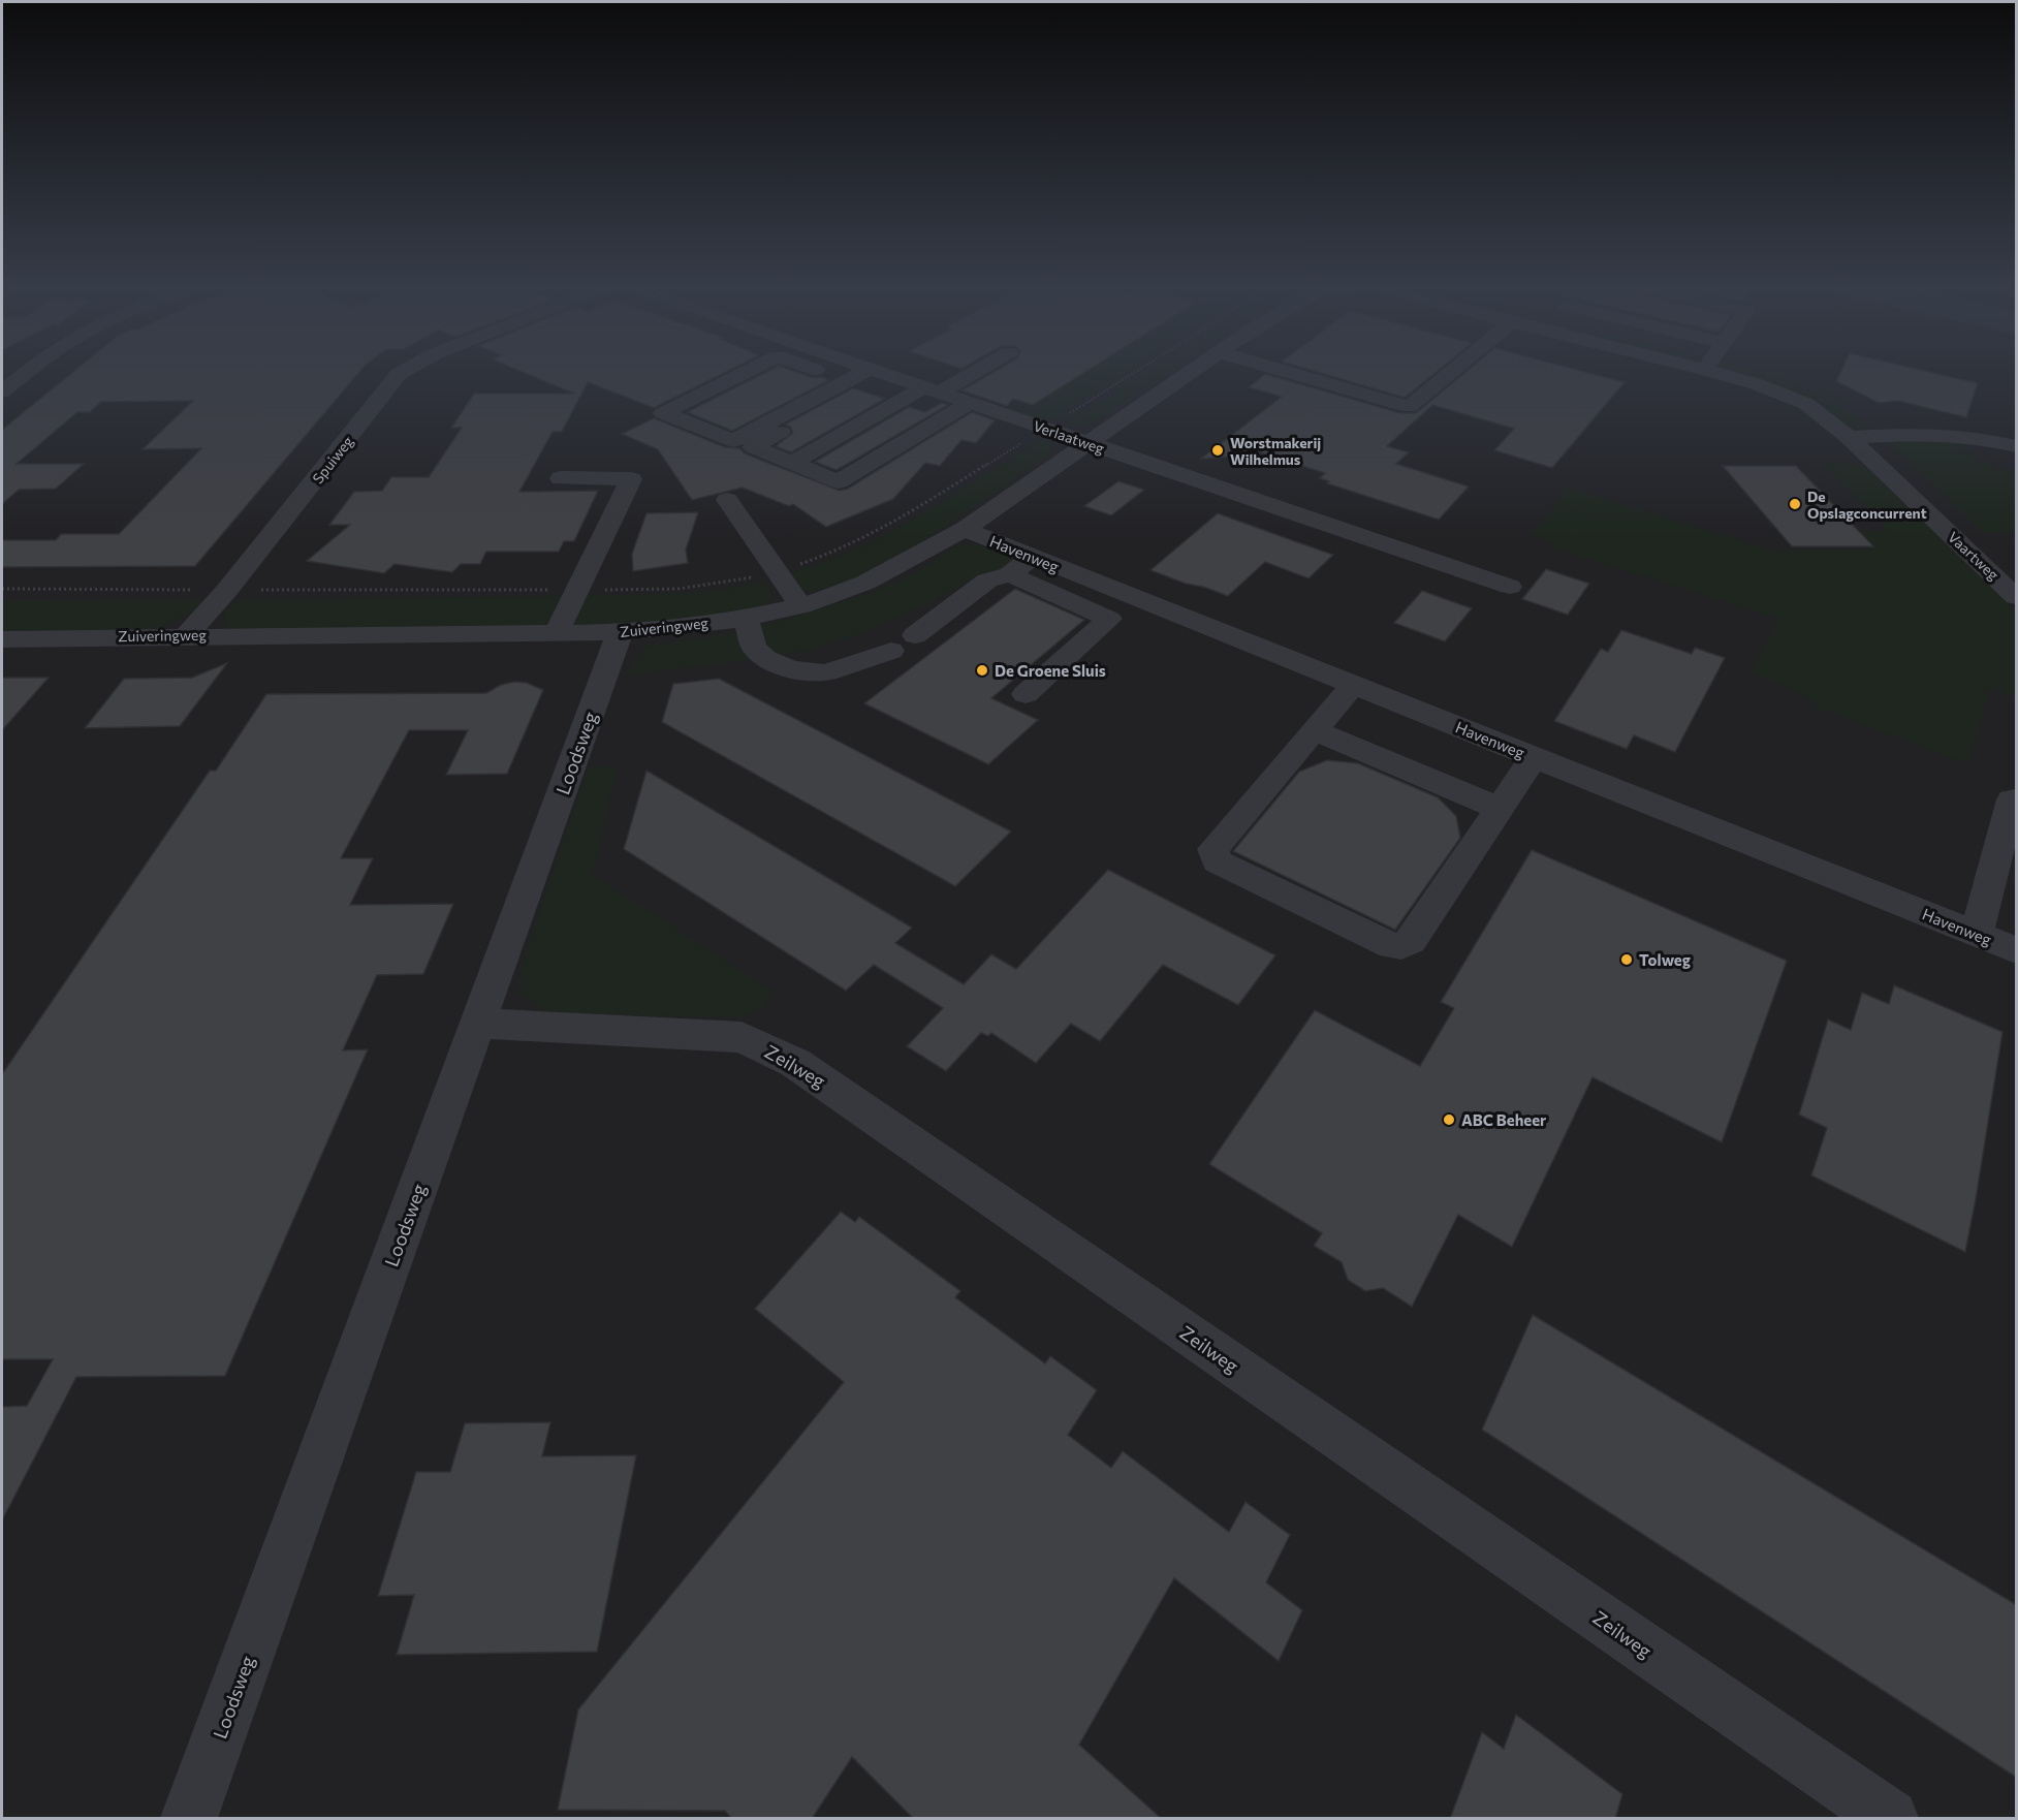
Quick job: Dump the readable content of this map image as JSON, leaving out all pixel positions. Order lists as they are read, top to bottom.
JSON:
{
  "streets": {
    "street": [
      "Verlaatweg",
      "Spuiweg",
      "Havenweg",
      "Vaartweg",
      "Zuiveringweg",
      "Loodsweg",
      "Zeilweg"
    ]
  },
  "crossings": [
    ["Verlaatweg", "Zuiveringweg"],
    ["Spuiweg", "Zuiveringweg"],
    ["Havenweg", "Zuiveringweg"],
    ["Zuiveringweg", "Loodsweg"],
    ["Loodsweg", "Zeilweg"]
  ],
  "places": [
    "Worstmakerij Wilhelmus",
    "De Opslagconcurrent",
    "De Groene Sluis",
    "Tolweg",
    "ABC Beheer"
  ]
}
